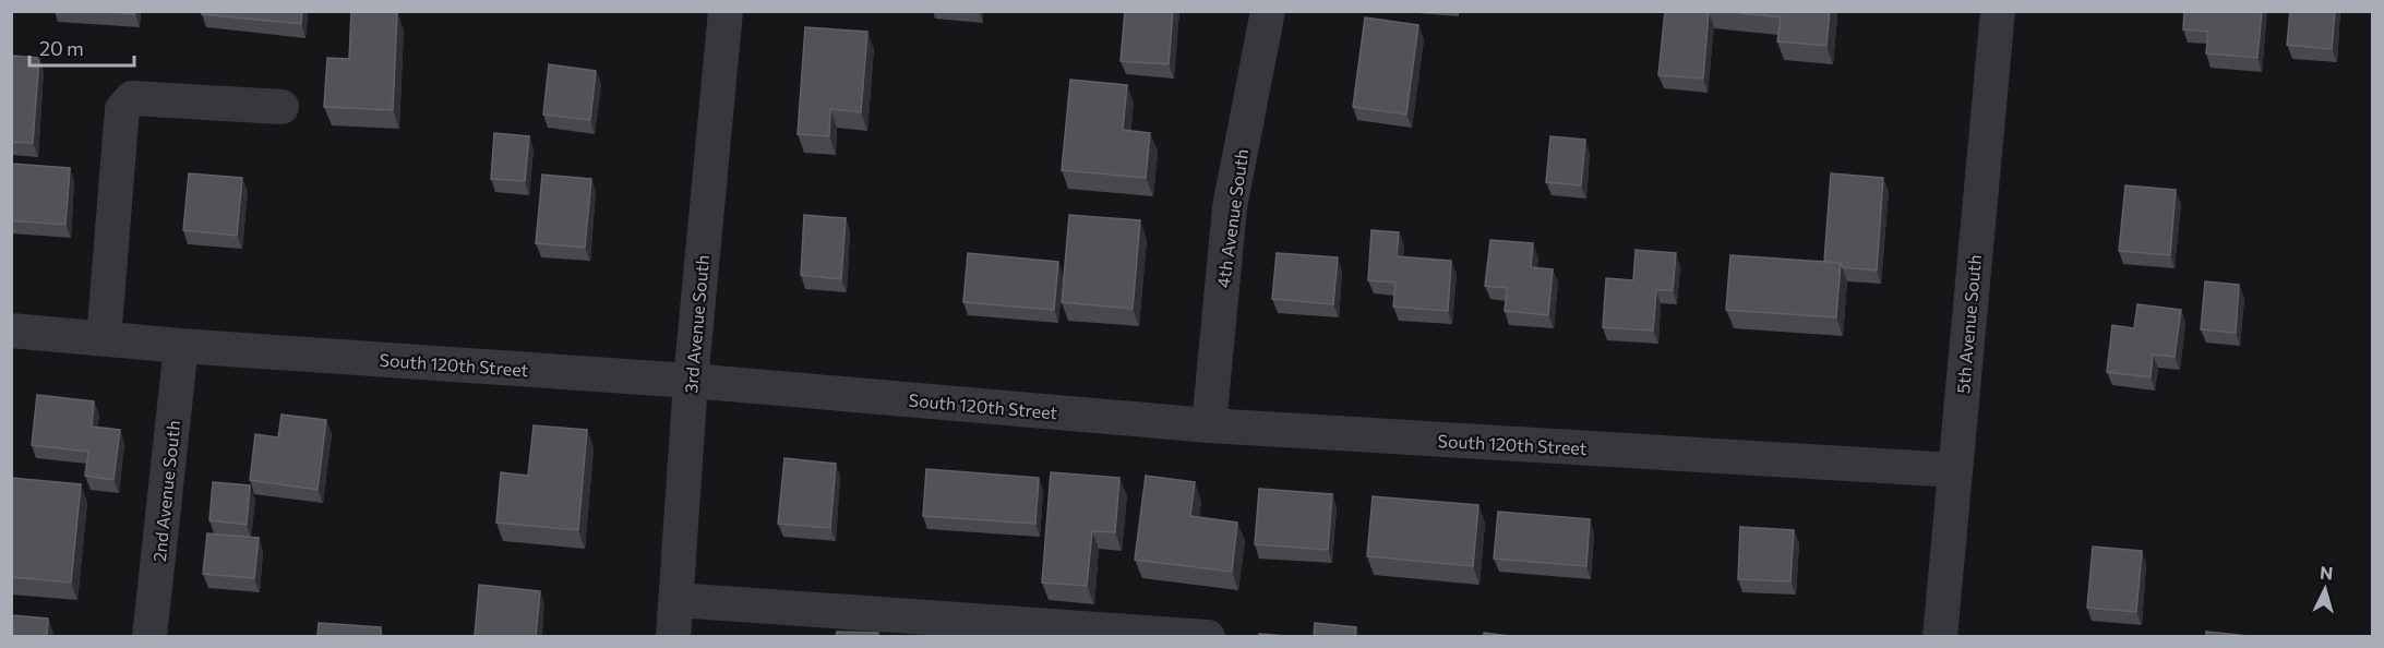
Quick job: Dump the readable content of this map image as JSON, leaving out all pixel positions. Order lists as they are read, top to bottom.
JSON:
{
  "streets": {
    "street": [
      "4th Avenue South",
      "3rd Avenue South",
      "5th Avenue South",
      "South 120th Street",
      "2nd Avenue South"
    ]
  },
  "crossings": [
    ["4th Avenue South", "South 120th Street"],
    ["3rd Avenue South", "South 120th Street"],
    ["5th Avenue South", "South 120th Street"],
    ["South 120th Street", "2nd Avenue South"]
  ],
  "scale_bar": "20 m",
  "north": "top"
}
